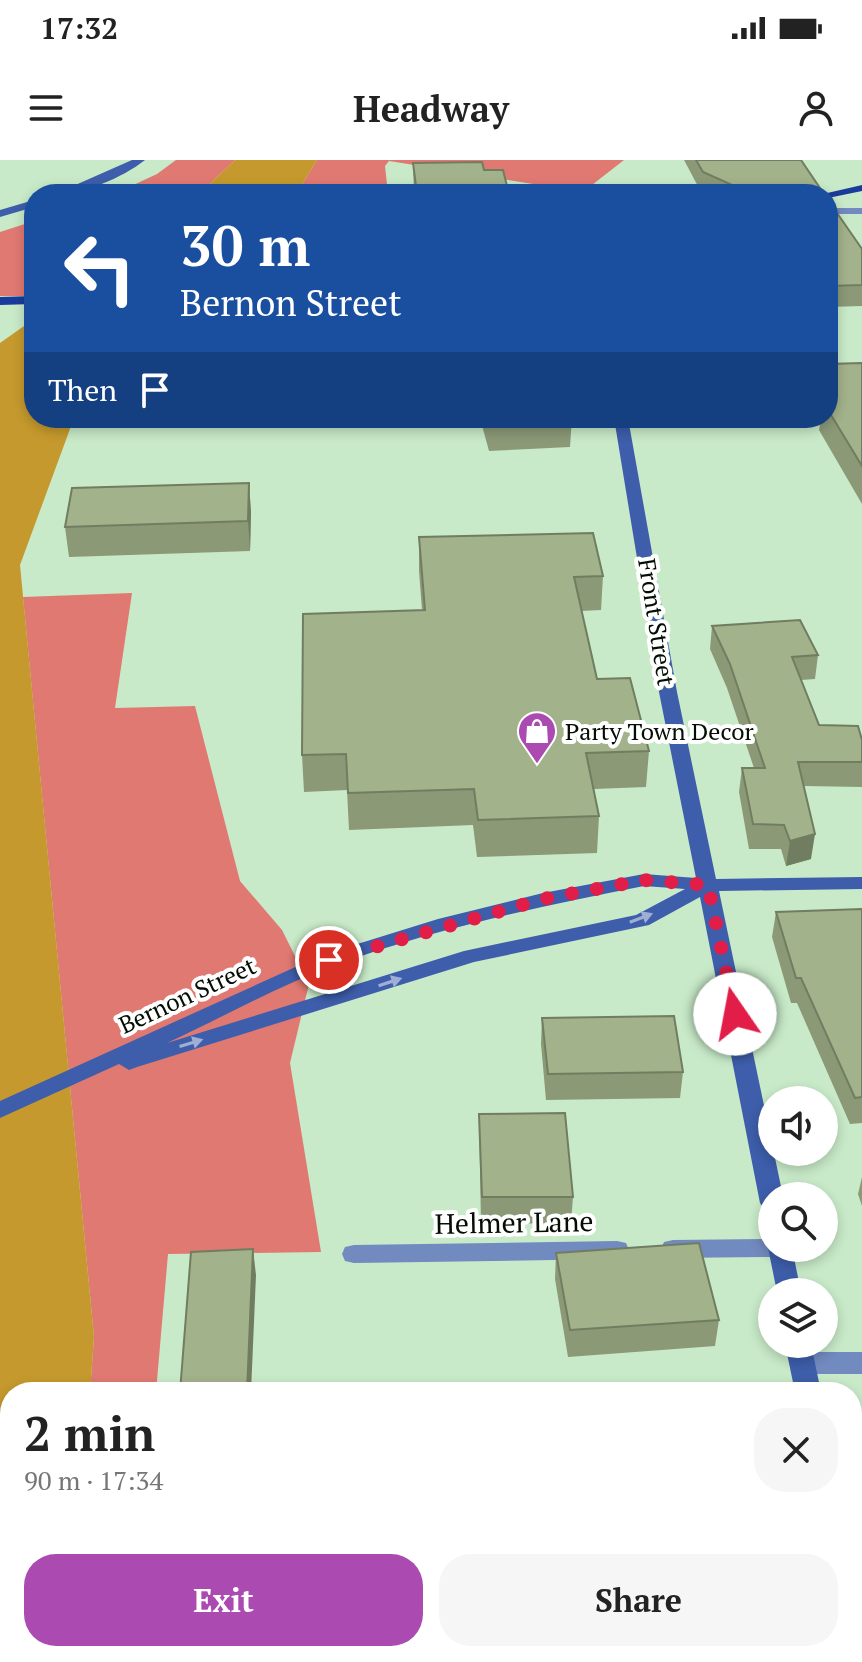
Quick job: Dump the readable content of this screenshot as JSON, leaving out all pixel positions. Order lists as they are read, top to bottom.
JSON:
{
  "streets": {
    "main road": ["Front Street", "Bernon Street"],
    "street": ["Helmer Lane"]
  },
  "crossings": [
    ["Front Street", "Bernon Street"]
  ],
  "places": {
    "shop": ["Party Town Decor"]
  },
  "page": {
    "status": "17:32",
    "header": "Headway",
    "turn": ["30 m", "Bernon Street"],
    "then": "Then",
    "heading": ["2 min", "90 m · 17:34"],
    "buttons": ["Exit", "Share"]
  }
}
